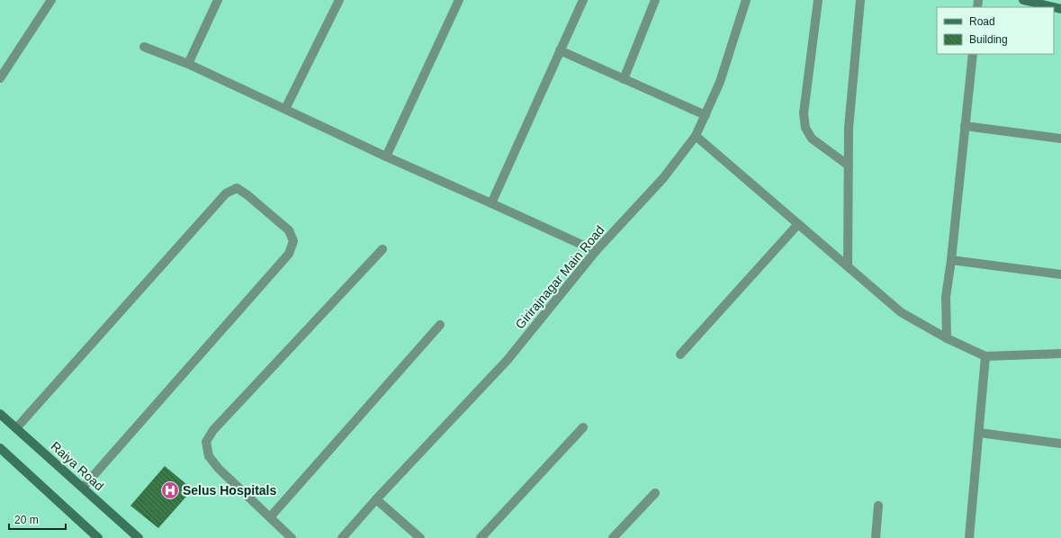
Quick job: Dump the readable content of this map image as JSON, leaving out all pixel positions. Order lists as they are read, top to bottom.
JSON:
{
  "streets": {
    "street": ["Girirajnagar Main Road", "Raiya Road"]
  },
  "places": {
    "hospital": ["Selus Hospitals"]
  },
  "legend": ["Road", "Building"],
  "scale_bar": "20 m"
}
